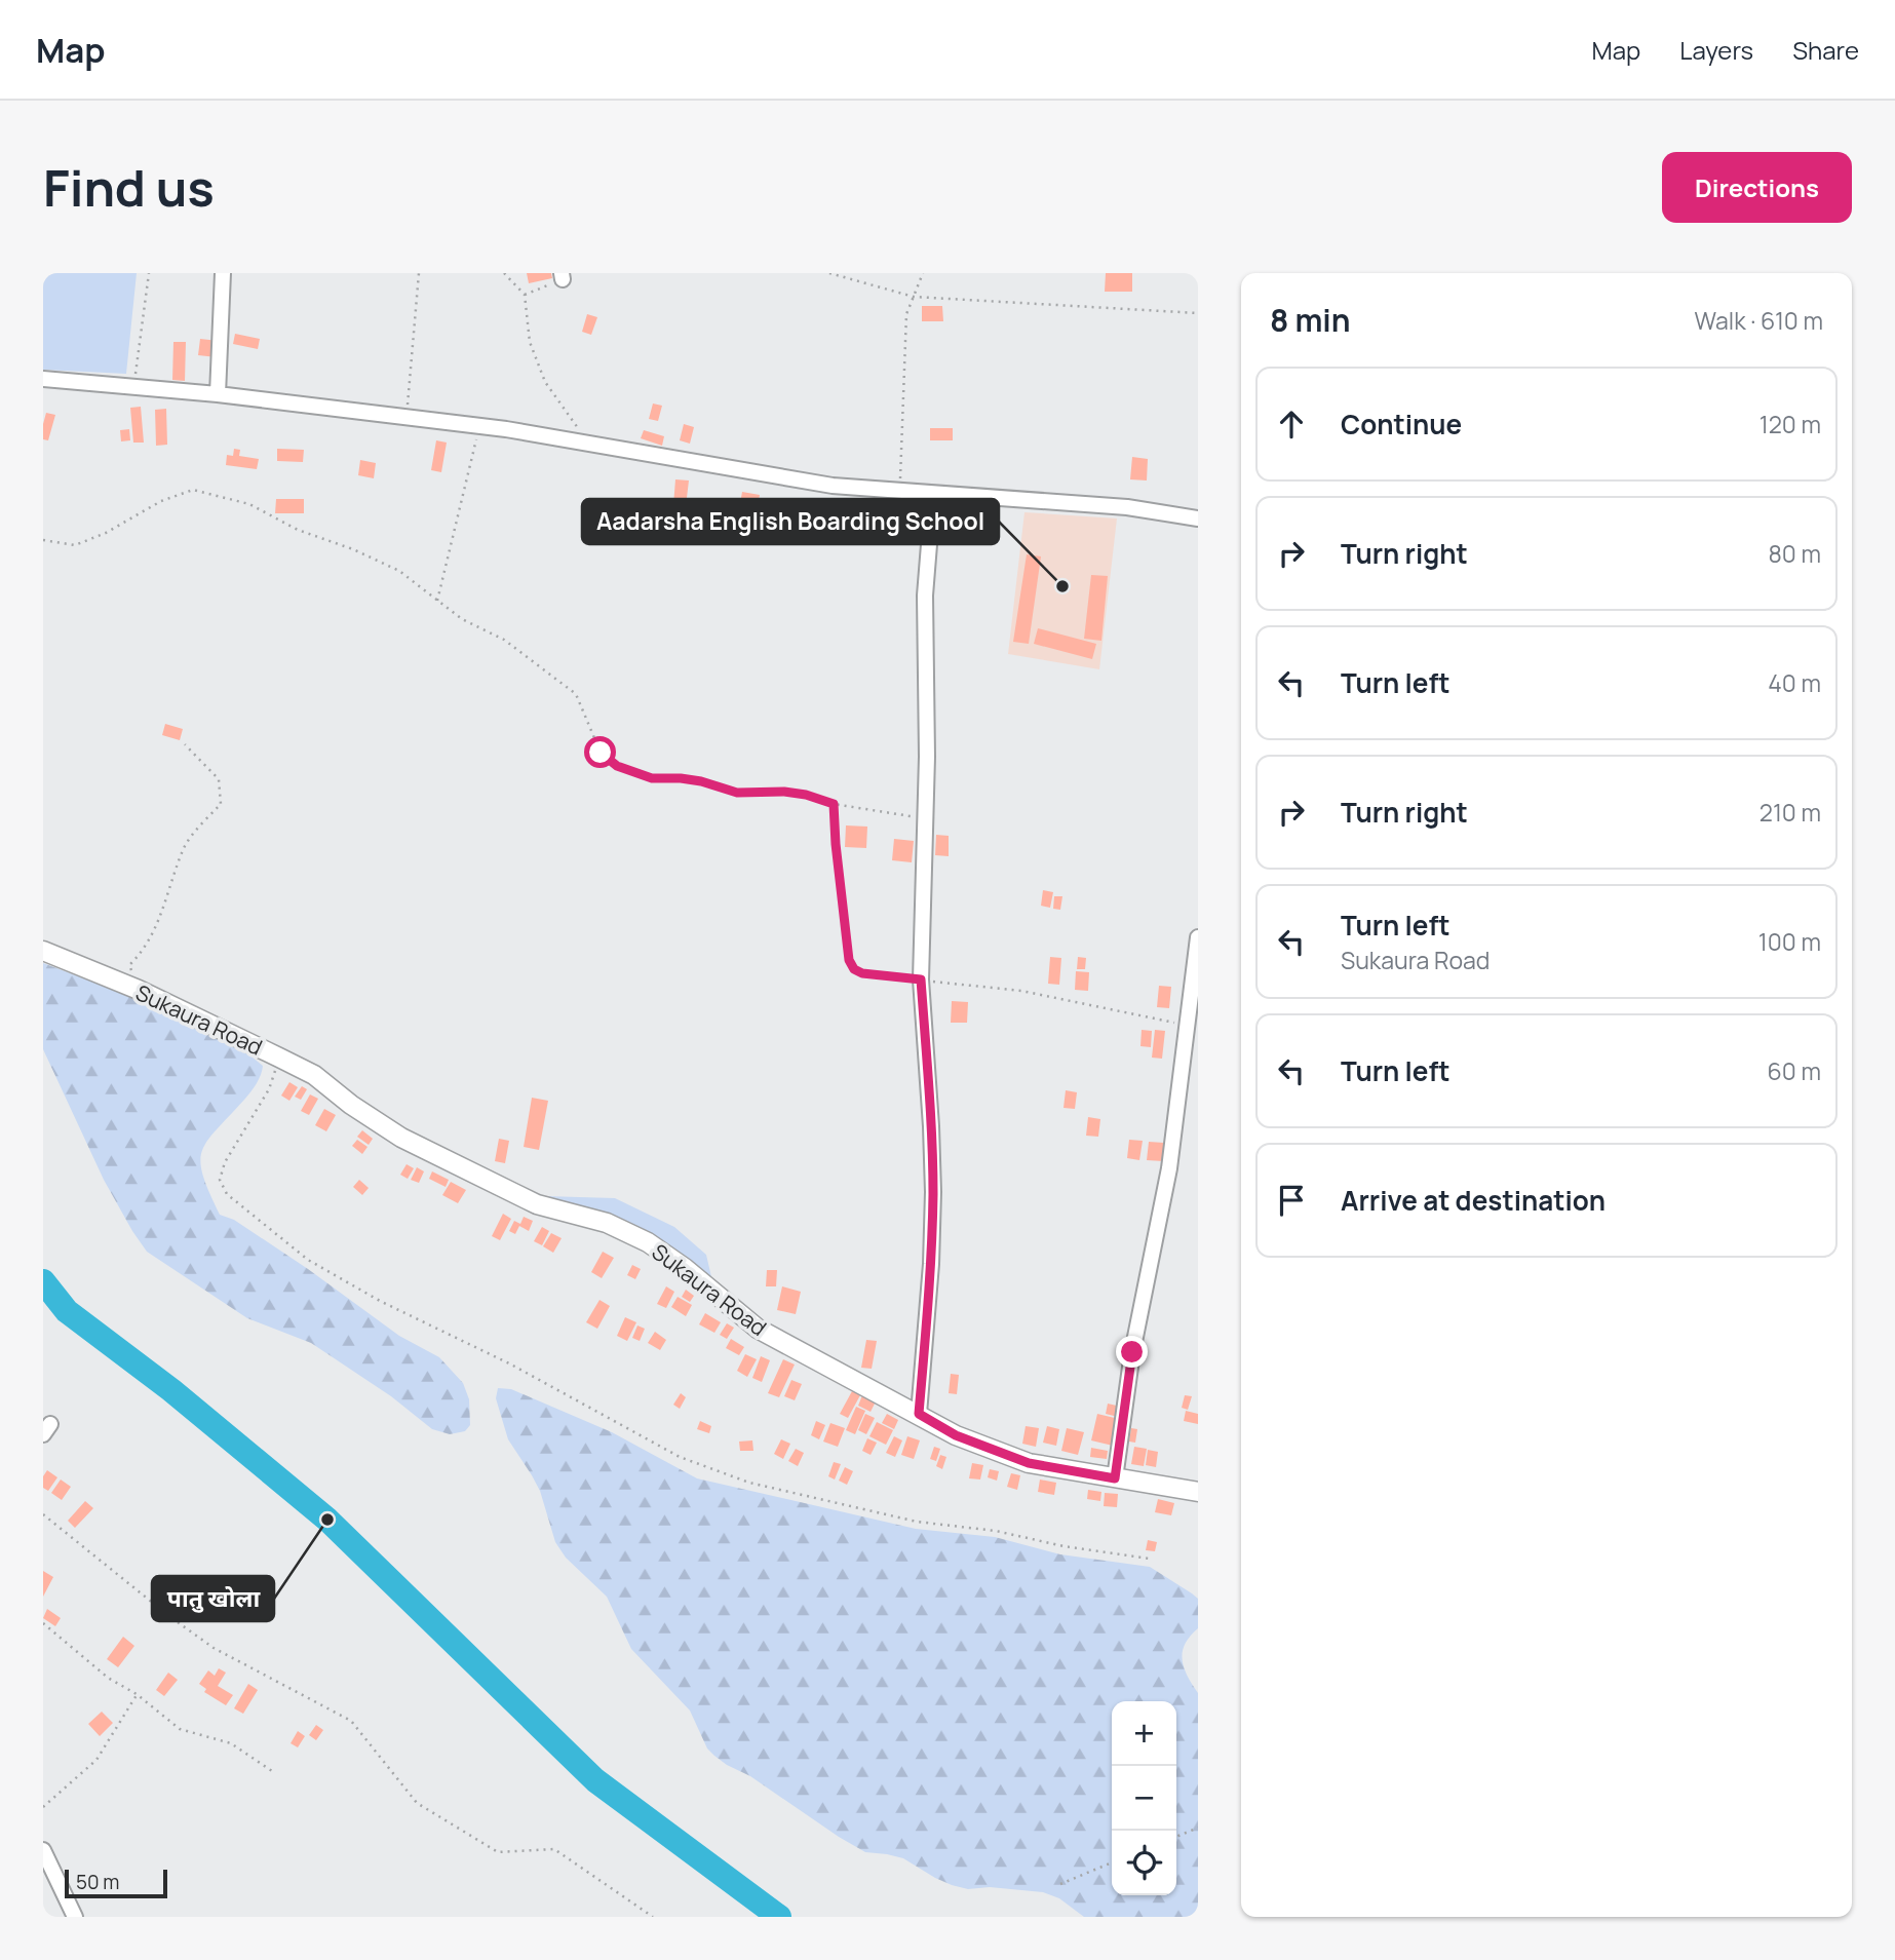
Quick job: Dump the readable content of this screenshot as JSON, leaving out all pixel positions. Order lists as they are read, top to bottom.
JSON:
{
  "streets": {
    "street": ["Sukaura Road"]
  },
  "places": ["Aadarsha English Boarding School", "पातु खोला"],
  "scale_bar": "50 m",
  "page": {
    "header": "Map",
    "nav": ["Map", "Layers", "Share"],
    "buttons": "Directions",
    "title": "Find us",
    "heading": ["8 min", "Walk · 610 m"],
    "list": [
      ["Continue", "120 m"],
      ["Turn right", "80 m"],
      ["Turn left", "40 m"],
      ["Turn right", "210 m"],
      ["Turn left", "Sukaura Road", "100 m"],
      ["Turn left", "60 m"],
      "Arrive at destination"
    ],
    "map_buttons": ["+", "−"],
    "scale": "50 m"
  }
}
